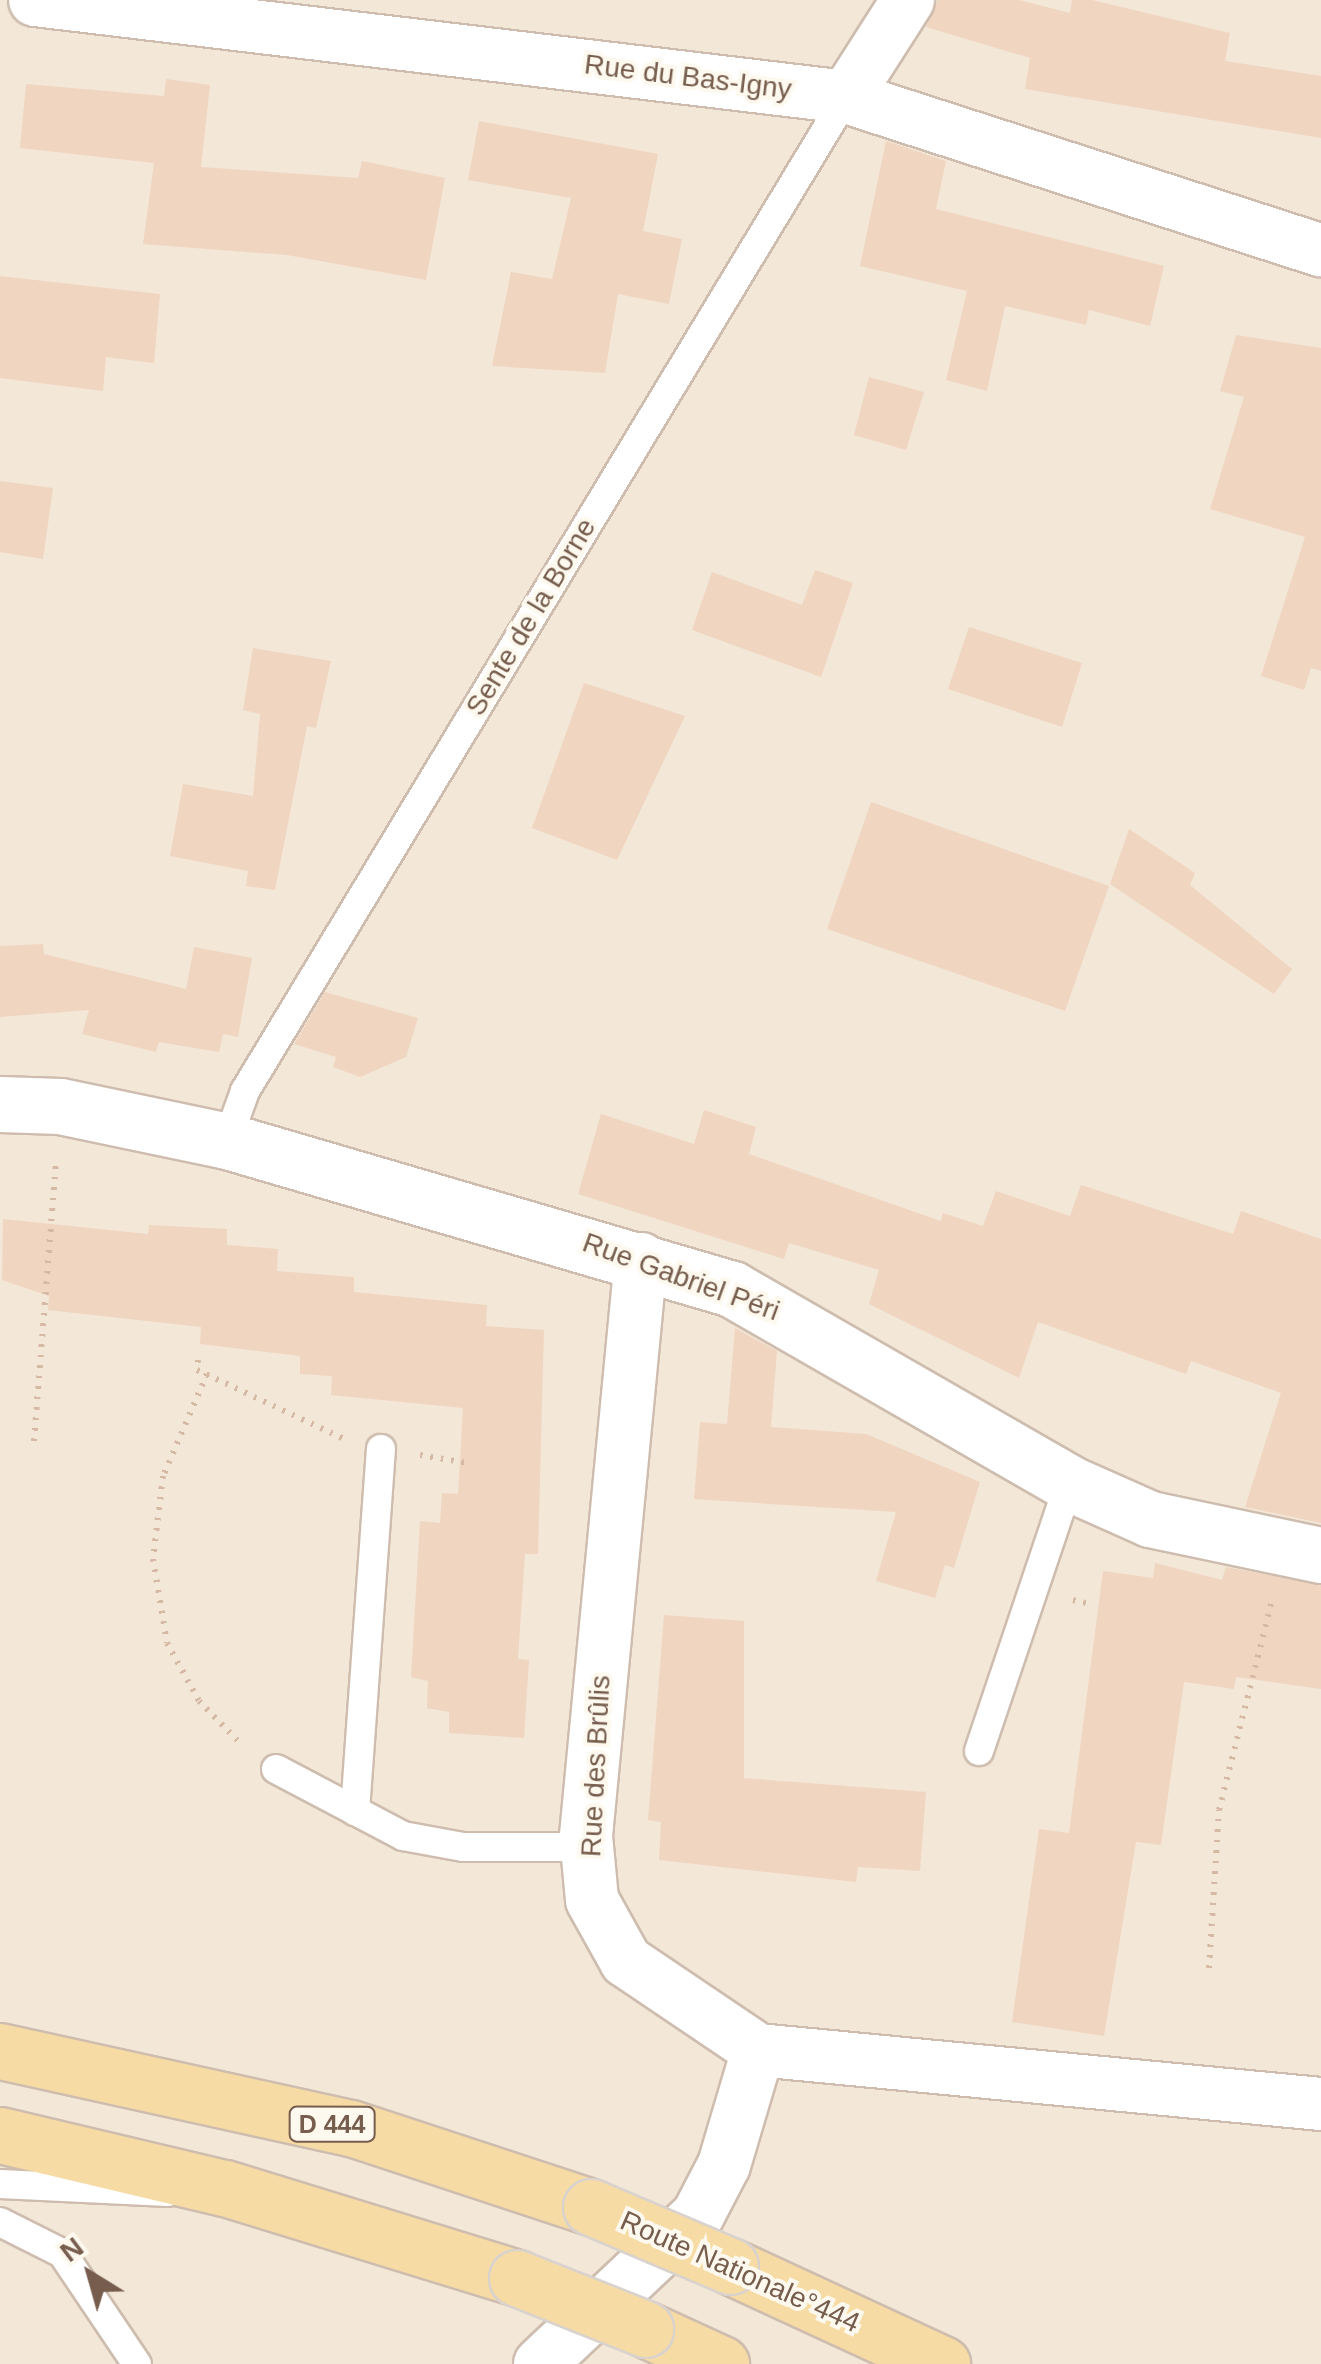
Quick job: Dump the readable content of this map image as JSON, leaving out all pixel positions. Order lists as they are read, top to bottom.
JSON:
{
  "streets": {
    "main road": ["D 444", "Route Nationale°444"],
    "street": ["Rue du Bas-Igny", "Rue Gabriel Péri", "Rue des Brûlis"],
    "lane": ["Sente de la Borne"]
  },
  "crossings": [
    ["Rue du Bas-Igny", "Sente de la Borne"],
    ["Sente de la Borne", "Rue Gabriel Péri"],
    ["Rue Gabriel Péri", "Rue des Brûlis"]
  ],
  "north": "top left"
}
